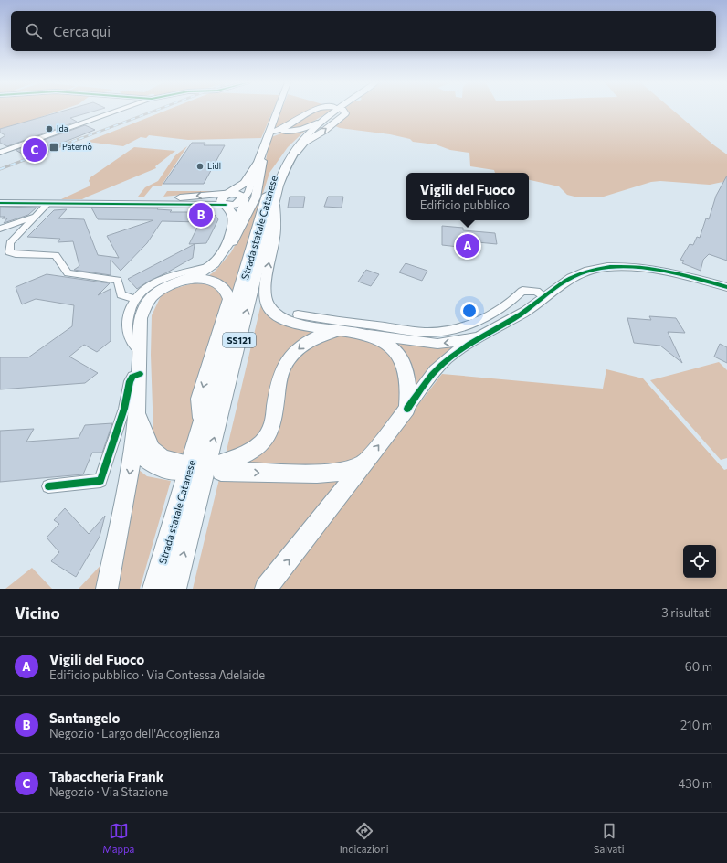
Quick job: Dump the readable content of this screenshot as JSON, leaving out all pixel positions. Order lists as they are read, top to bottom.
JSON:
{
  "streets": {
    "main road": ["Strada statale Catanese", "SS121"]
  },
  "places": {
    "other": ["Ida", "Lidl"],
    "transit": ["Paternò"]
  },
  "page": {
    "search": "Cerca qui",
    "pins": ["C", "B", "A"],
    "popup": ["Vigili del Fuoco", "Edificio pubblico"],
    "heading": ["Vicino", "3 risultati"],
    "list": [
      {
        "mark": "A",
        "name": "Vigili del Fuoco",
        "note": "Edificio pubblico · Via Contessa Adelaide",
        "value": "60 m"
      },
      {
        "mark": "B",
        "name": "Santangelo",
        "note": "Negozio · Largo dell'Accoglienza",
        "value": "210 m"
      },
      {
        "mark": "C",
        "name": "Tabaccheria Frank",
        "note": "Negozio · Via Stazione",
        "value": "430 m"
      }
    ],
    "nav": ["Mappa", "Indicazioni", "Salvati"]
  }
}
